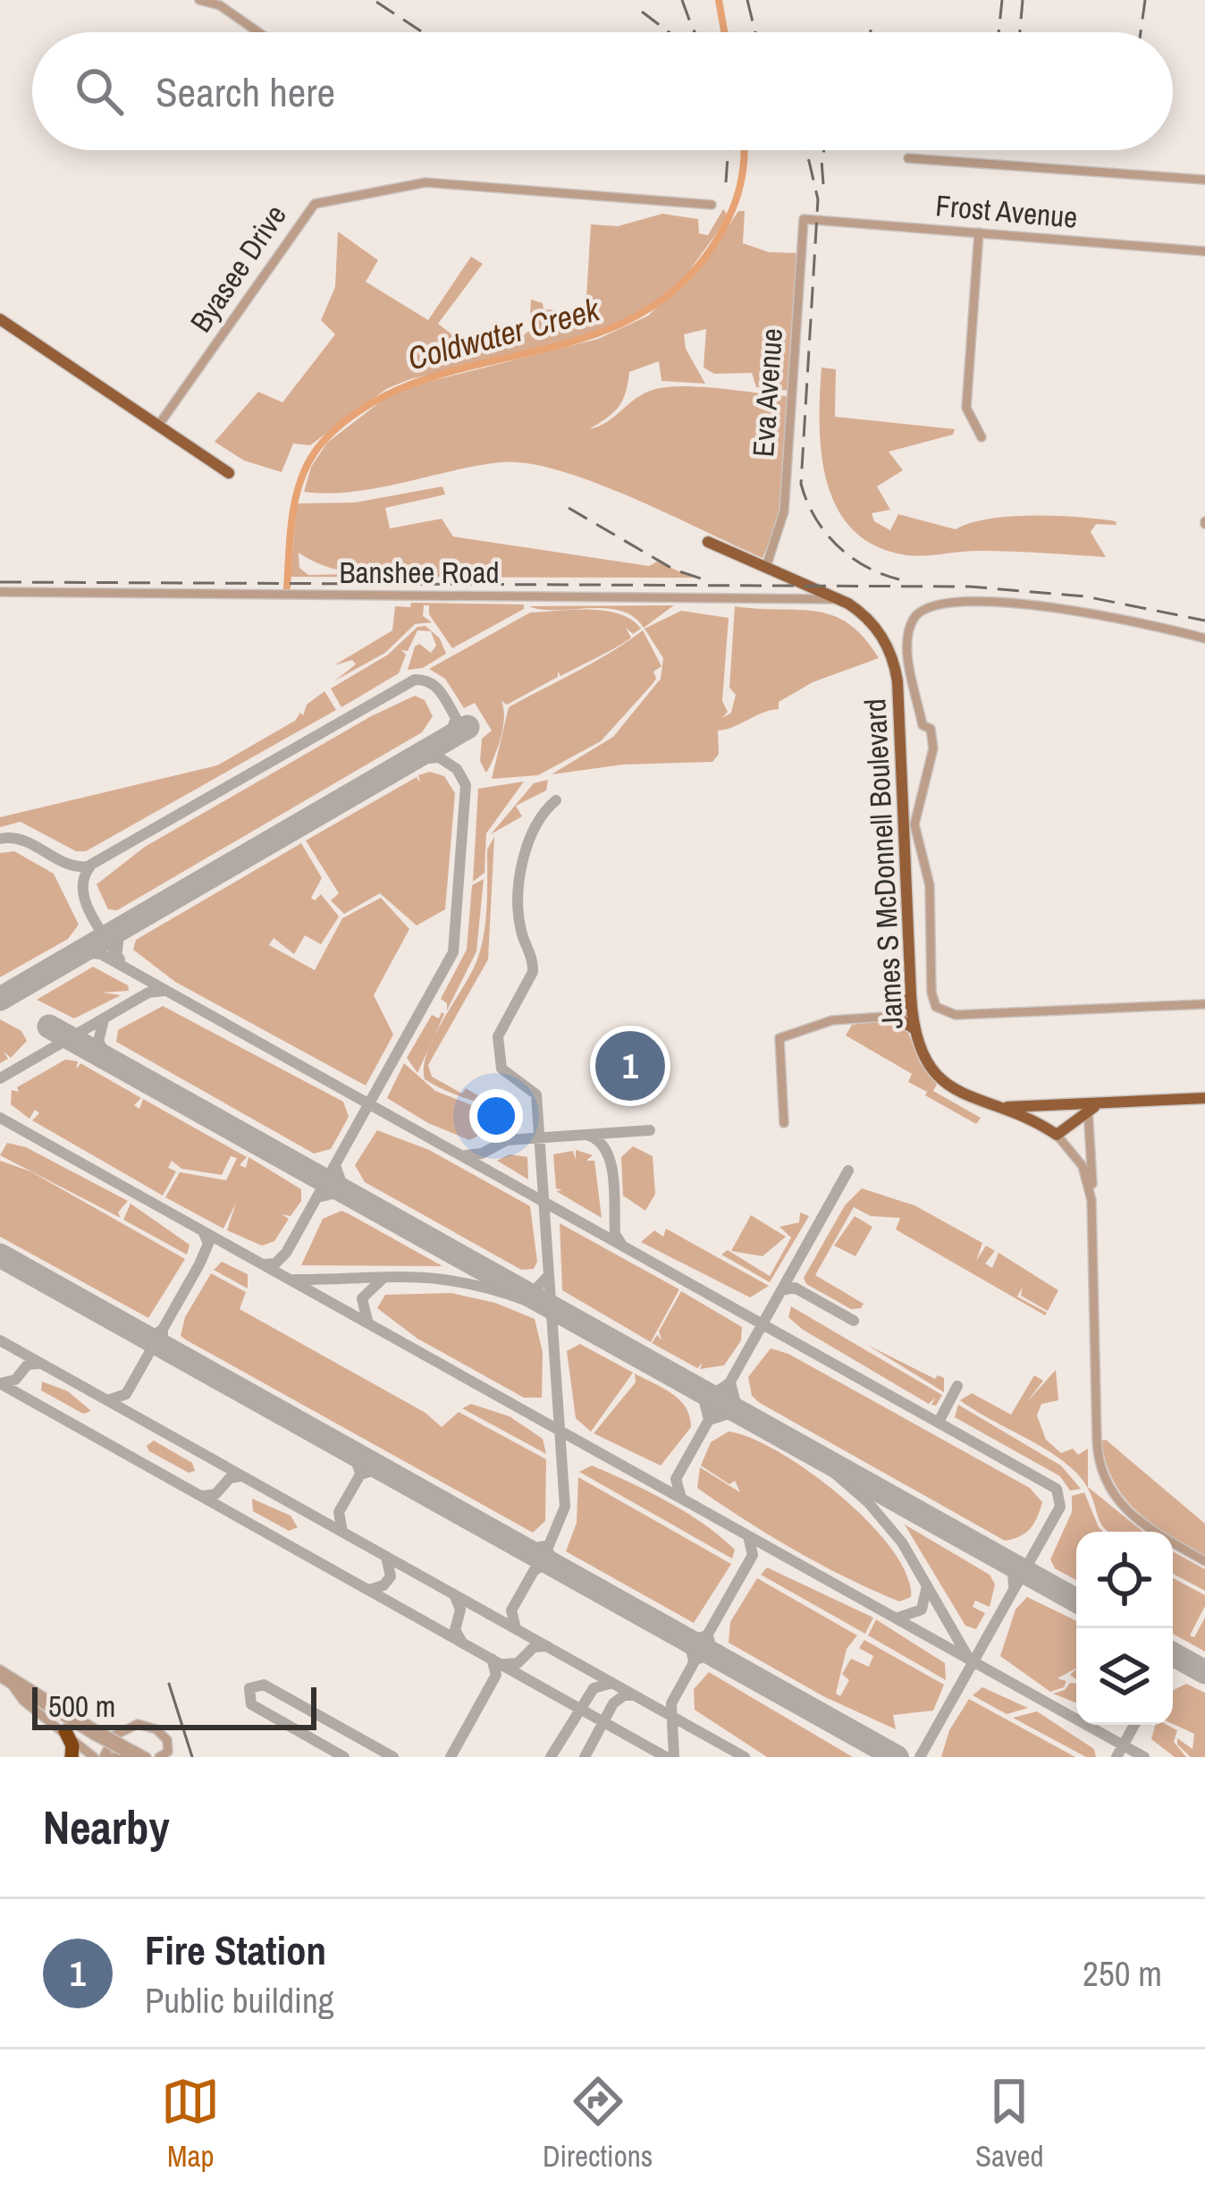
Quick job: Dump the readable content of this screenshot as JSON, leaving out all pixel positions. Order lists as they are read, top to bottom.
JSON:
{
  "streets": {
    "main road": ["James S McDonnell Boulevard"],
    "street": [
      "Frost Avenue",
      "Byasee Drive",
      "Eva Avenue",
      "Banshee Road"
    ]
  },
  "crossings": [
    ["Frost Avenue", "Eva Avenue"],
    ["Eva Avenue", "James S McDonnell Boulevard"],
    ["Banshee Road", "James S McDonnell Boulevard"]
  ],
  "water": ["Coldwater Creek"],
  "scale_bar": "500 m",
  "page": {
    "search": "Search here",
    "pins": "1",
    "scale": "500 m",
    "heading": "Nearby",
    "list": [
      {
        "mark": "1",
        "name": "Fire Station",
        "note": "Public building",
        "value": "250 m"
      }
    ],
    "nav": ["Map", "Directions", "Saved"]
  }
}
